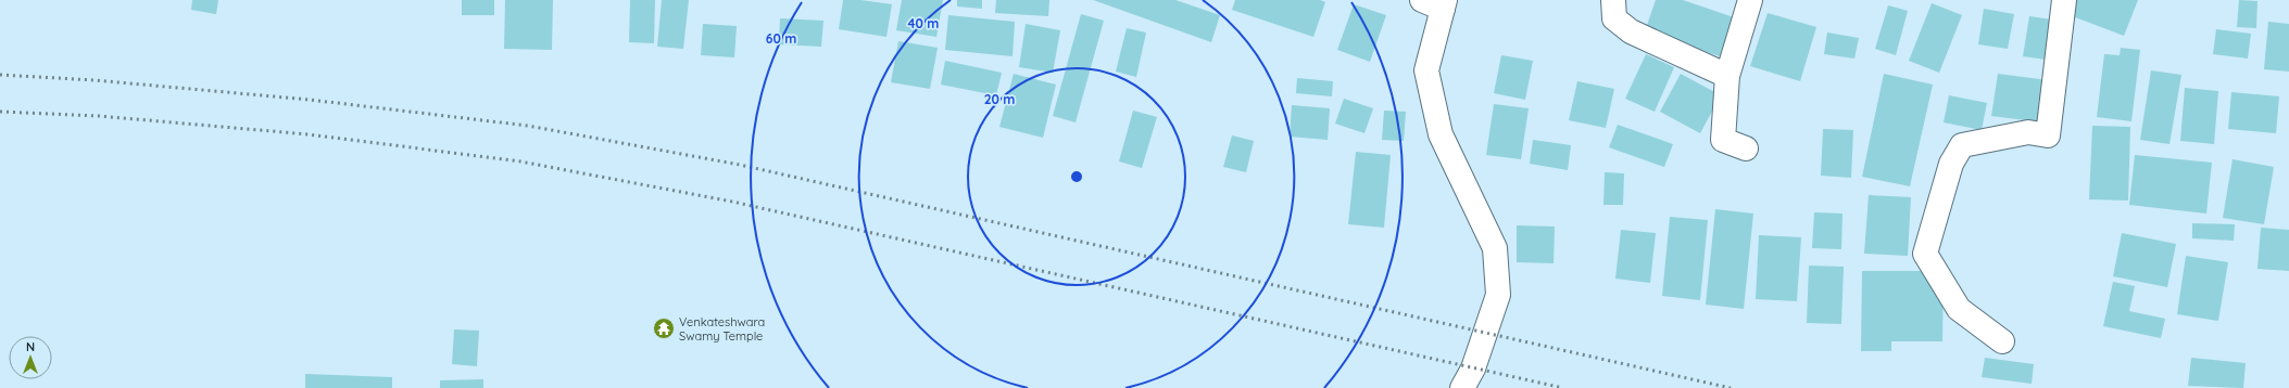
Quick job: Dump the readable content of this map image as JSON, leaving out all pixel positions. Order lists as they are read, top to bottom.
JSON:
{
  "places": {
    "temple": ["Venkateshwara Swamy Temple"]
  },
  "north": "top",
  "rings": ["40 m", "60 m", "20 m"]
}
